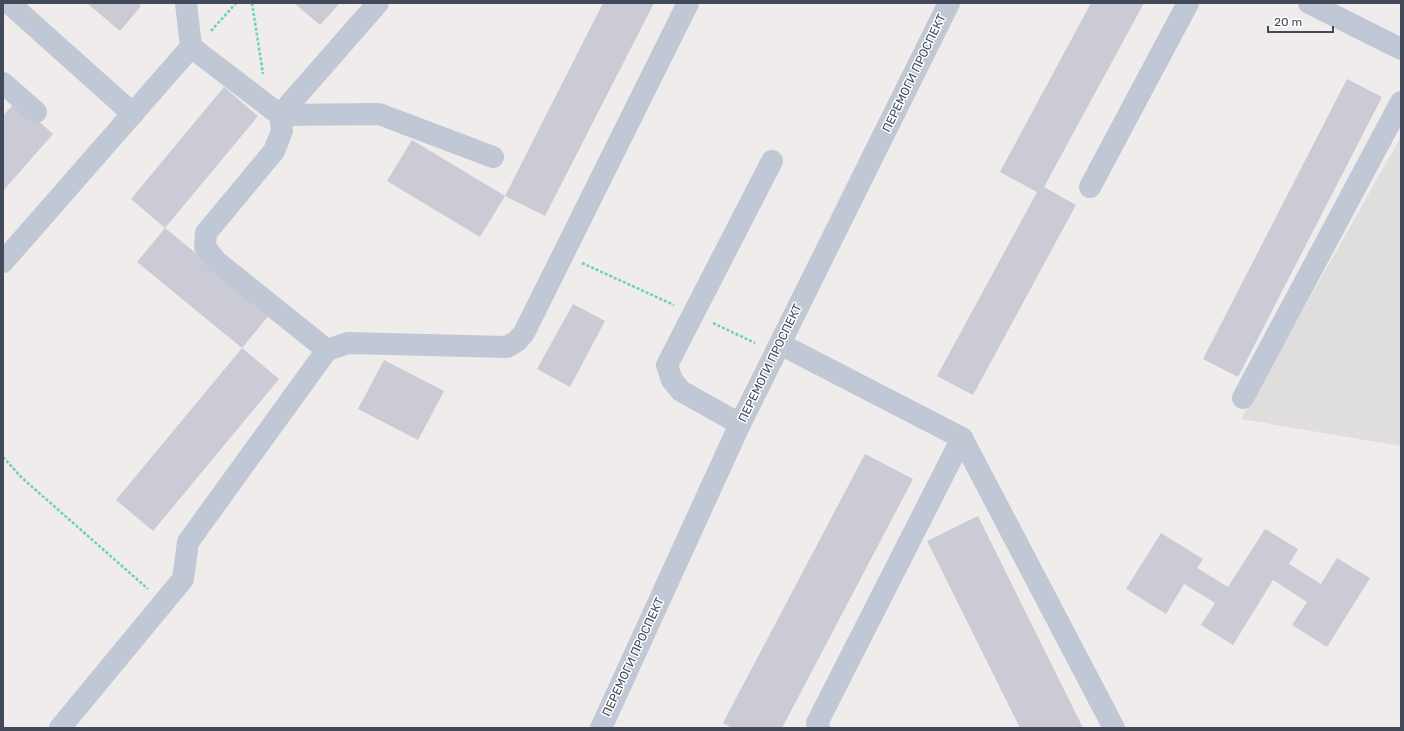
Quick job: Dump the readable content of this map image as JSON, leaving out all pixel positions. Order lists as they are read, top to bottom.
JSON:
{
  "streets": {
    "street": ["ПЕРЕМОГИ ПРОСПЕКТ"]
  },
  "scale_bar": "20 m"
}
